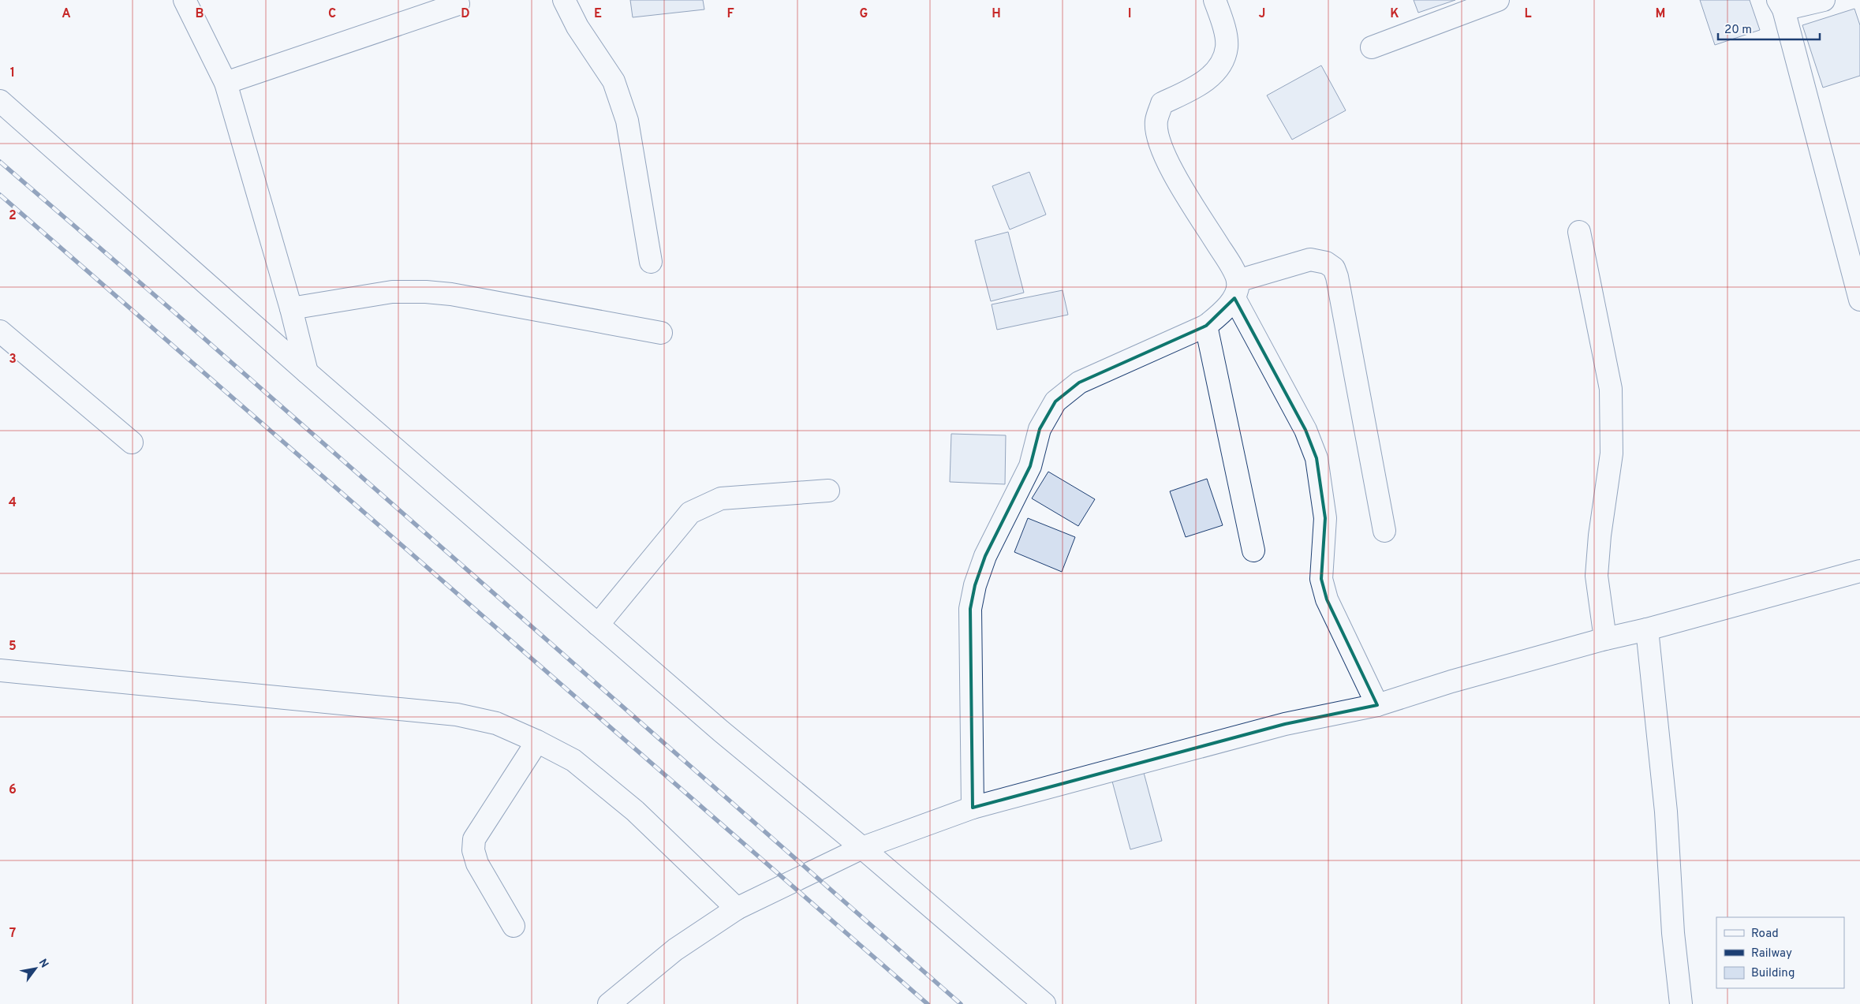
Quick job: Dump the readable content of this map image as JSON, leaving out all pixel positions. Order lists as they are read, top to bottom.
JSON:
{
  "legend": ["Road", "Railway", "Building"],
  "scale_bar": "20 m",
  "north": "top right",
  "grid": {
    "columns": [
      "A",
      "B",
      "C",
      "D",
      "E",
      "F",
      "G",
      "H",
      "I",
      "J",
      "K",
      "L",
      "M"
    ],
    "rows": [
      "1",
      "2",
      "3",
      "4",
      "5",
      "6",
      "7"
    ]
  }
}
